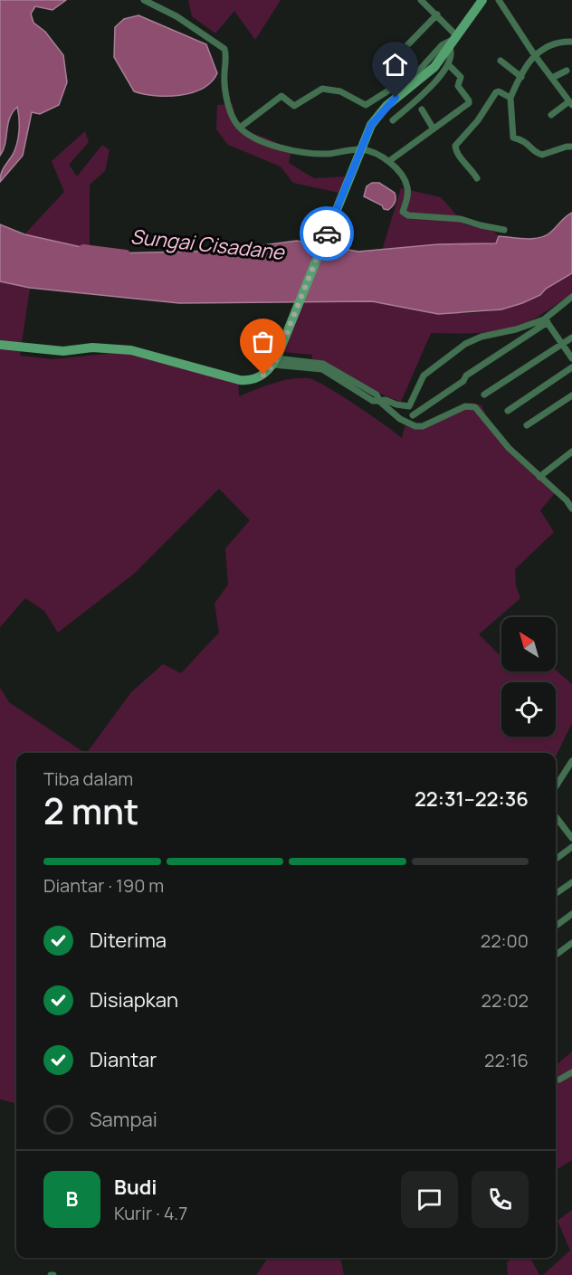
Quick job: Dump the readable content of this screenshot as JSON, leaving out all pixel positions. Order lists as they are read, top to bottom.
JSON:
{
  "water": ["Sungai Cisadane"],
  "north": "top left",
  "page": {
    "heading": ["2 mnt", "Tiba dalam", "22:31–22:36"],
    "panel": ["Budi", "Kurir · 4.7"],
    "bar": "Diantar · 190 m",
    "list": [
      ["Diterima", "22:00"],
      ["Disiapkan", "22:02"],
      ["Diantar", "22:16"],
      "Sampai"
    ],
    "round": "B"
  }
}
